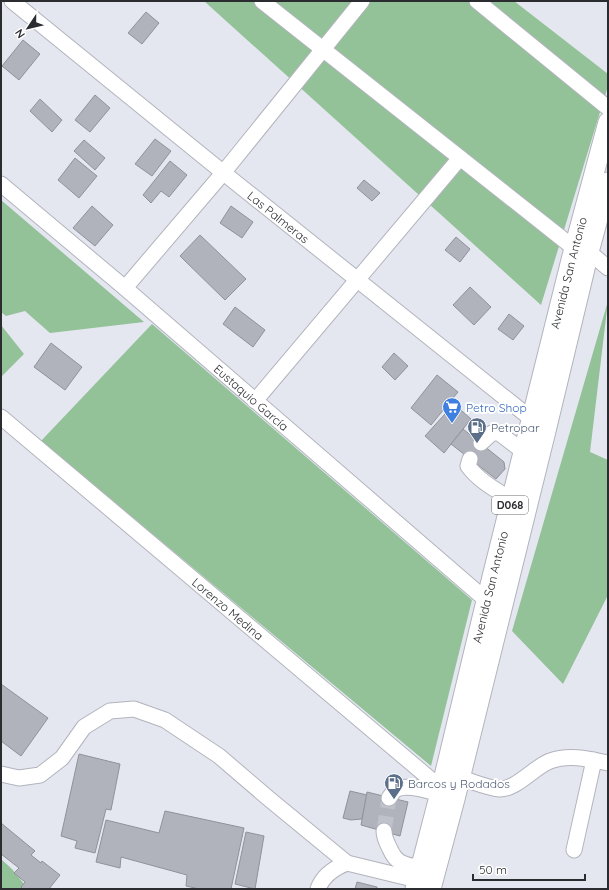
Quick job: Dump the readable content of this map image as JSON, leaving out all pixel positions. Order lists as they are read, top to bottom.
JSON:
{
  "streets": {
    "main road": ["Avenida San Antonio", "D068"],
    "street": ["Las Palmeras", "Eustaquio García", "Lorenzo Medina"]
  },
  "crossings": [
    ["Las Palmeras", "Avenida San Antonio"],
    ["Avenida San Antonio", "Eustaquio García"],
    ["Avenida San Antonio", "Lorenzo Medina"]
  ],
  "places": {
    "supermarket": ["Petro Shop"],
    "fuel station": ["Petropar", "Barcos y Rodados"]
  },
  "scale_bar": "50 m",
  "north": "bottom left"
}
